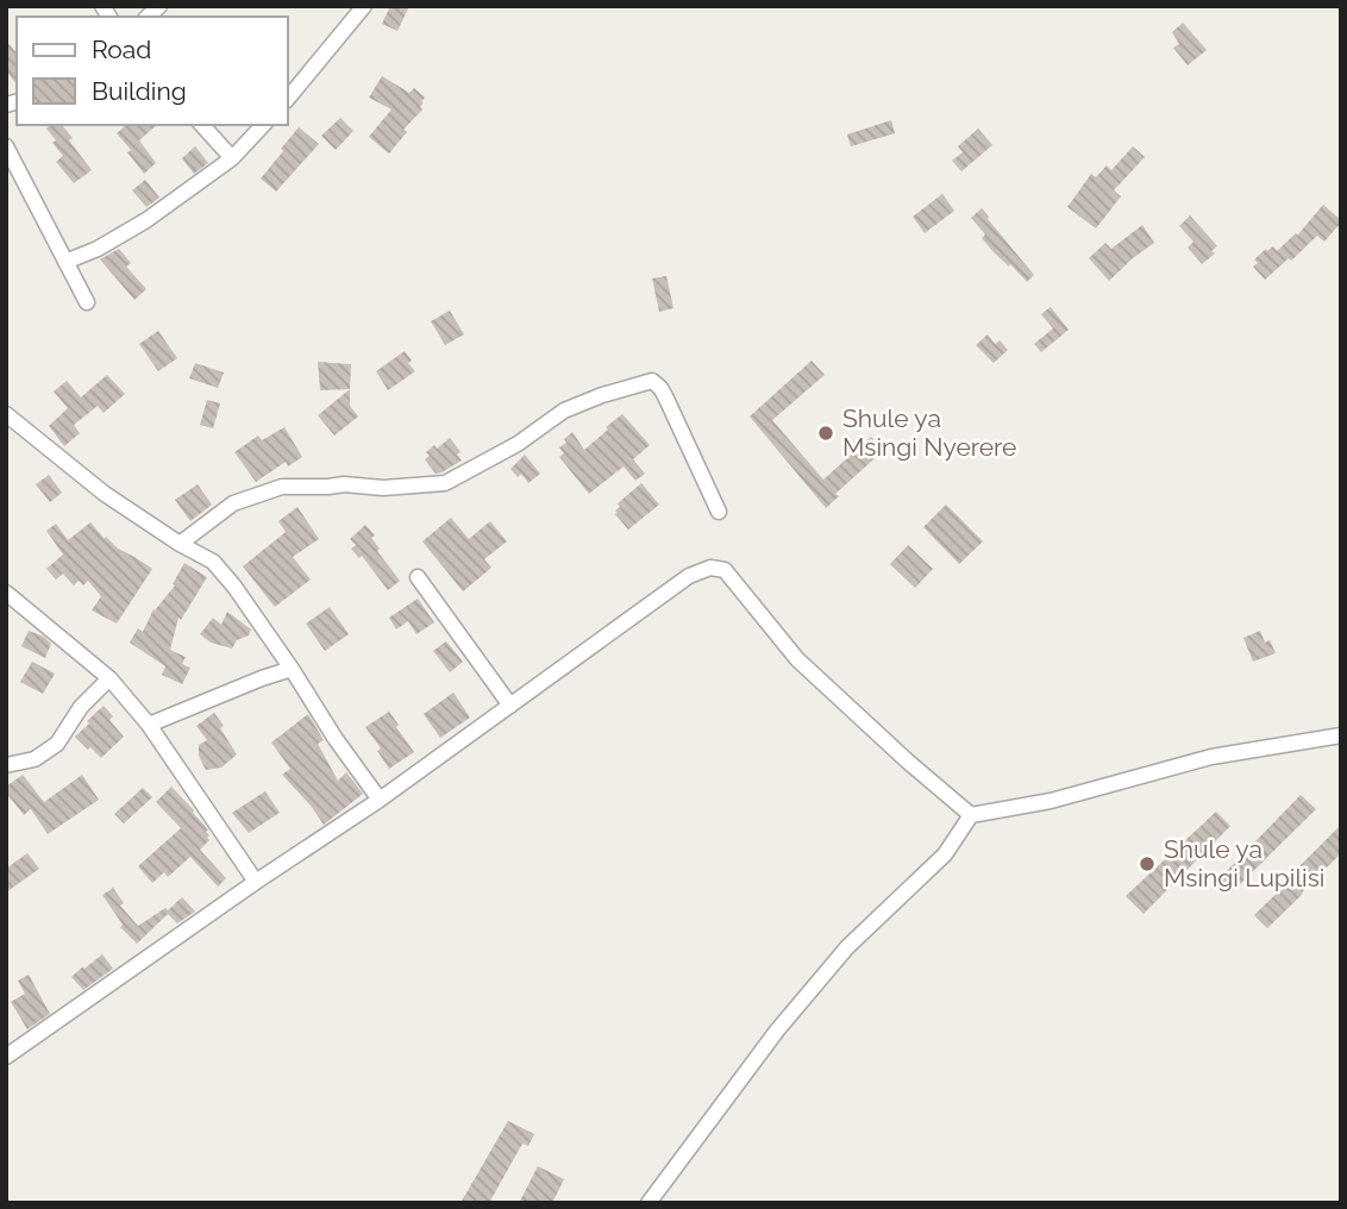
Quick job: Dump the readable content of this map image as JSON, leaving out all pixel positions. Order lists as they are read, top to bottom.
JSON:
{
  "places": ["Shule ya Msingi Nyerere", "Shule ya Msingi Lupilisi"],
  "legend": ["Road", "Building"]
}
